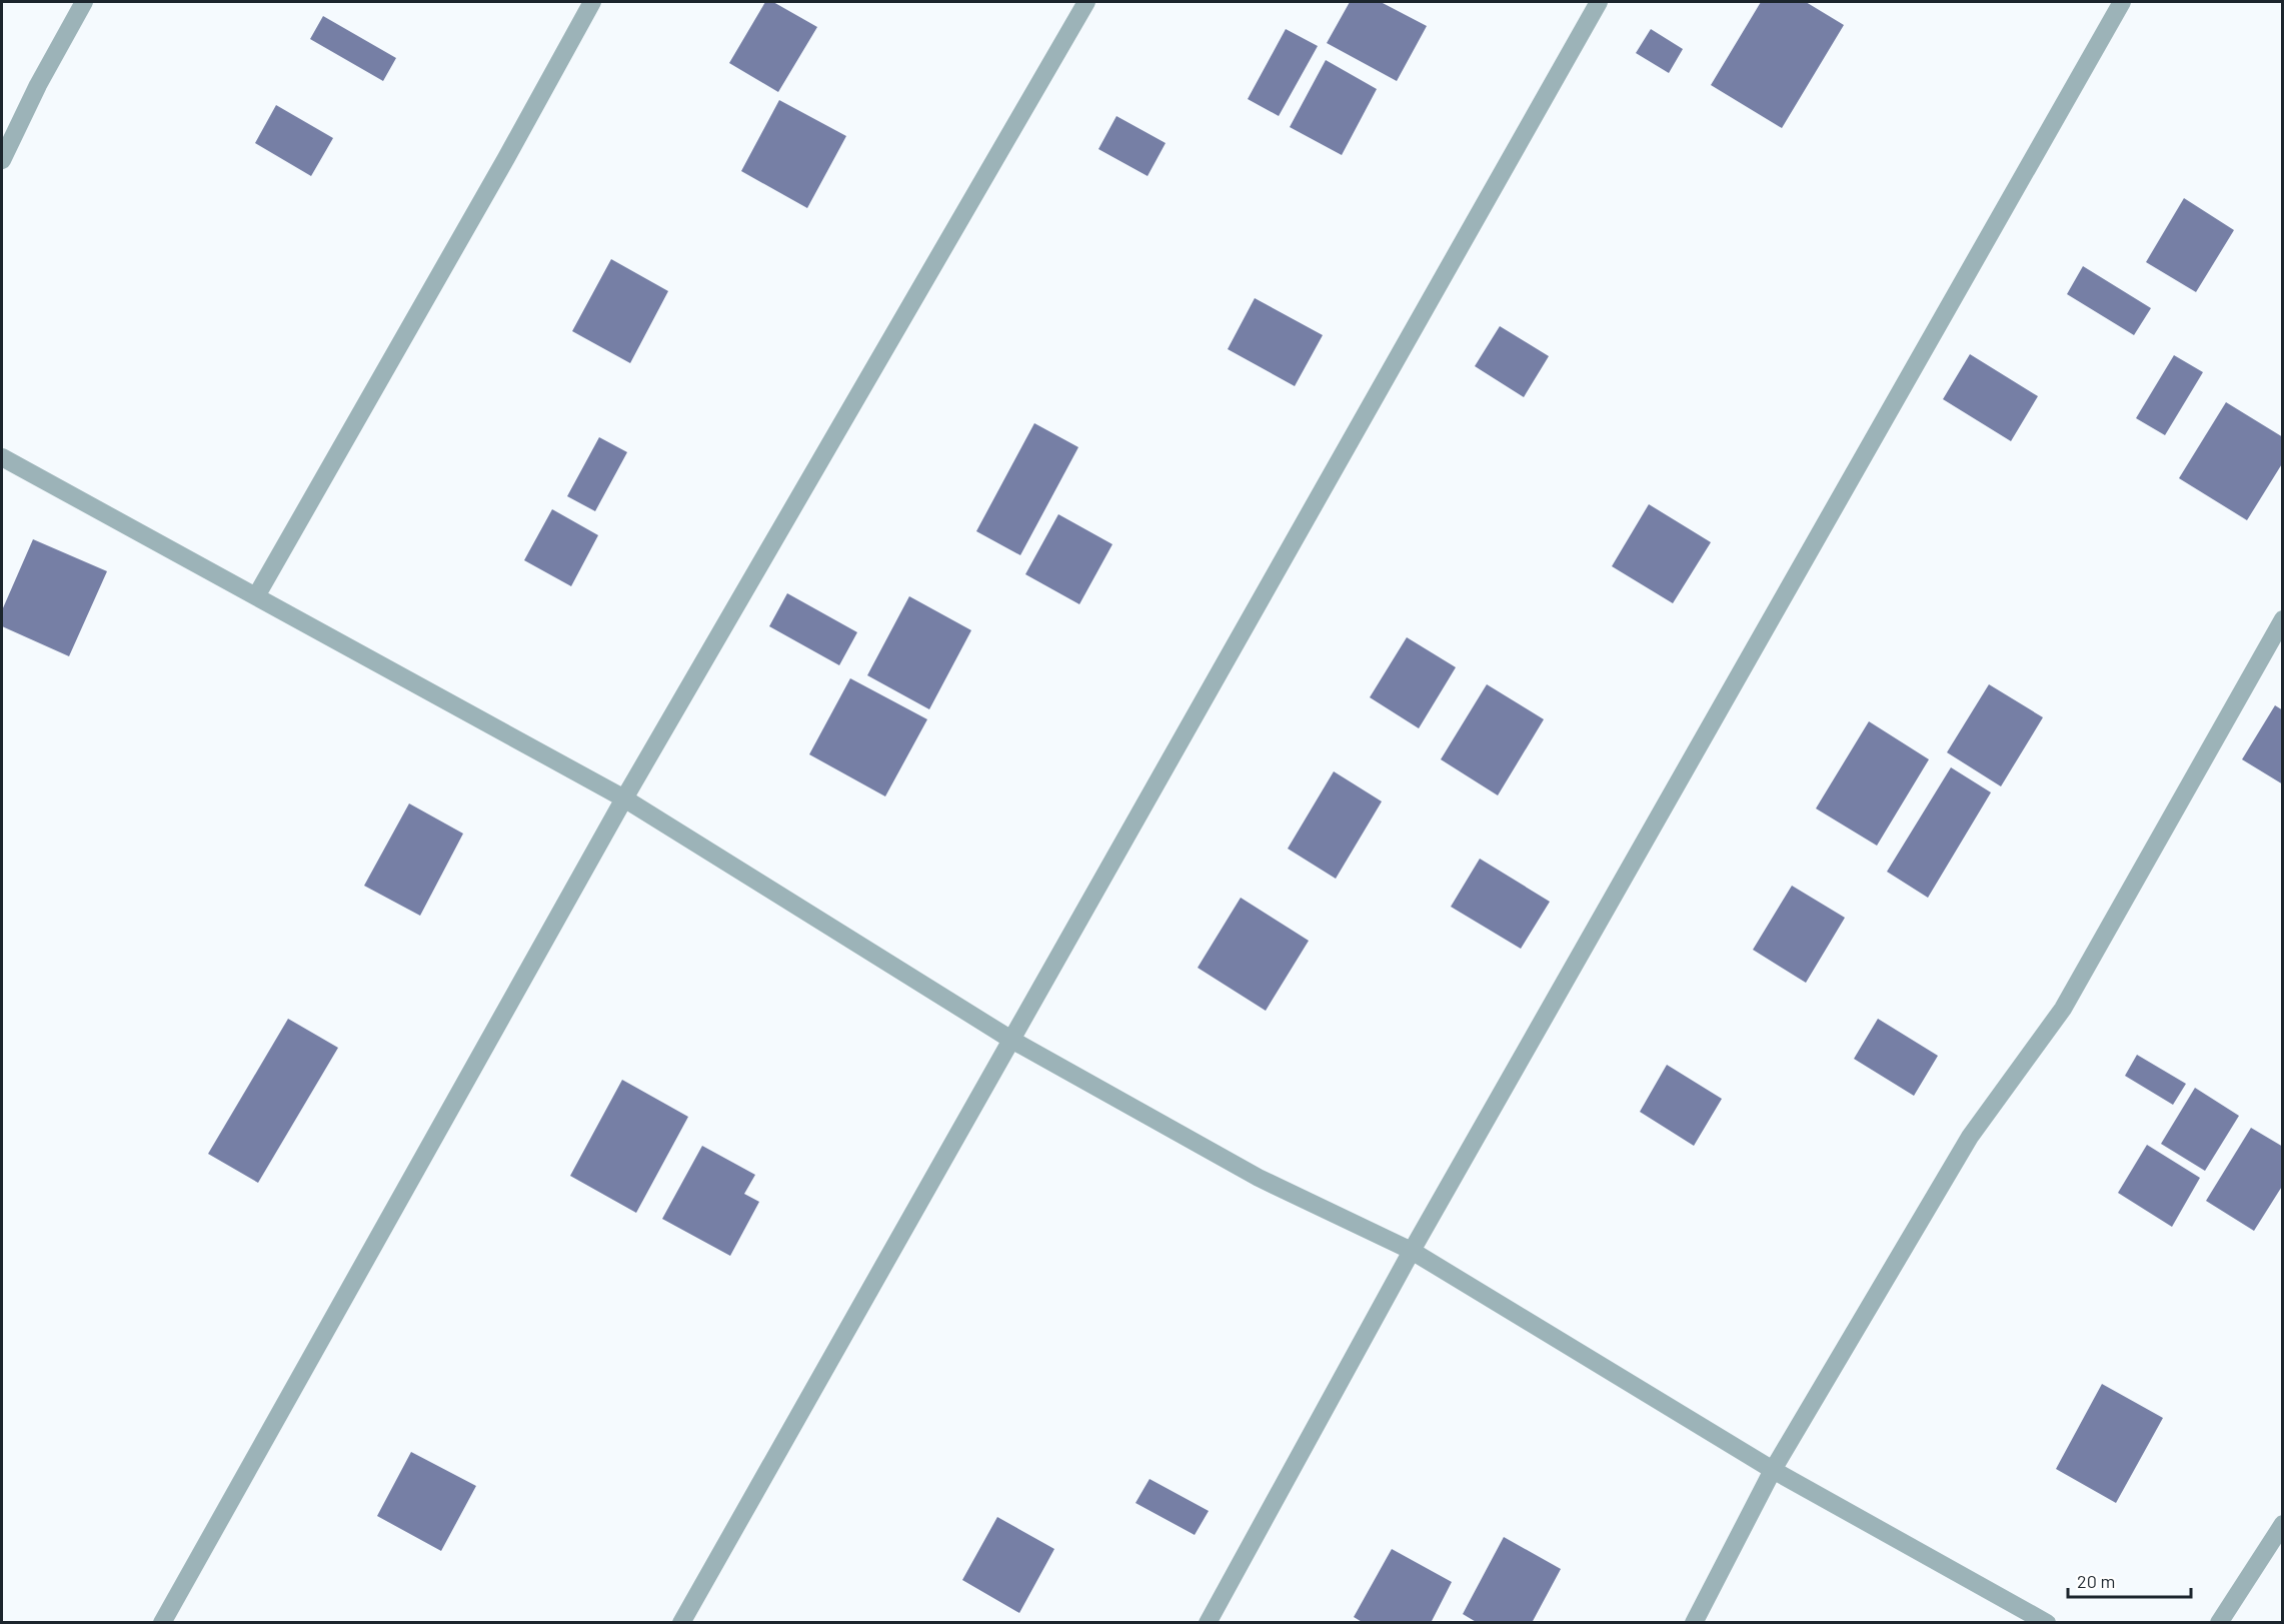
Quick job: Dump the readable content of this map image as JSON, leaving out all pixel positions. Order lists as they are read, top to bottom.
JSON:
{
  "scale_bar": "20 m"
}
